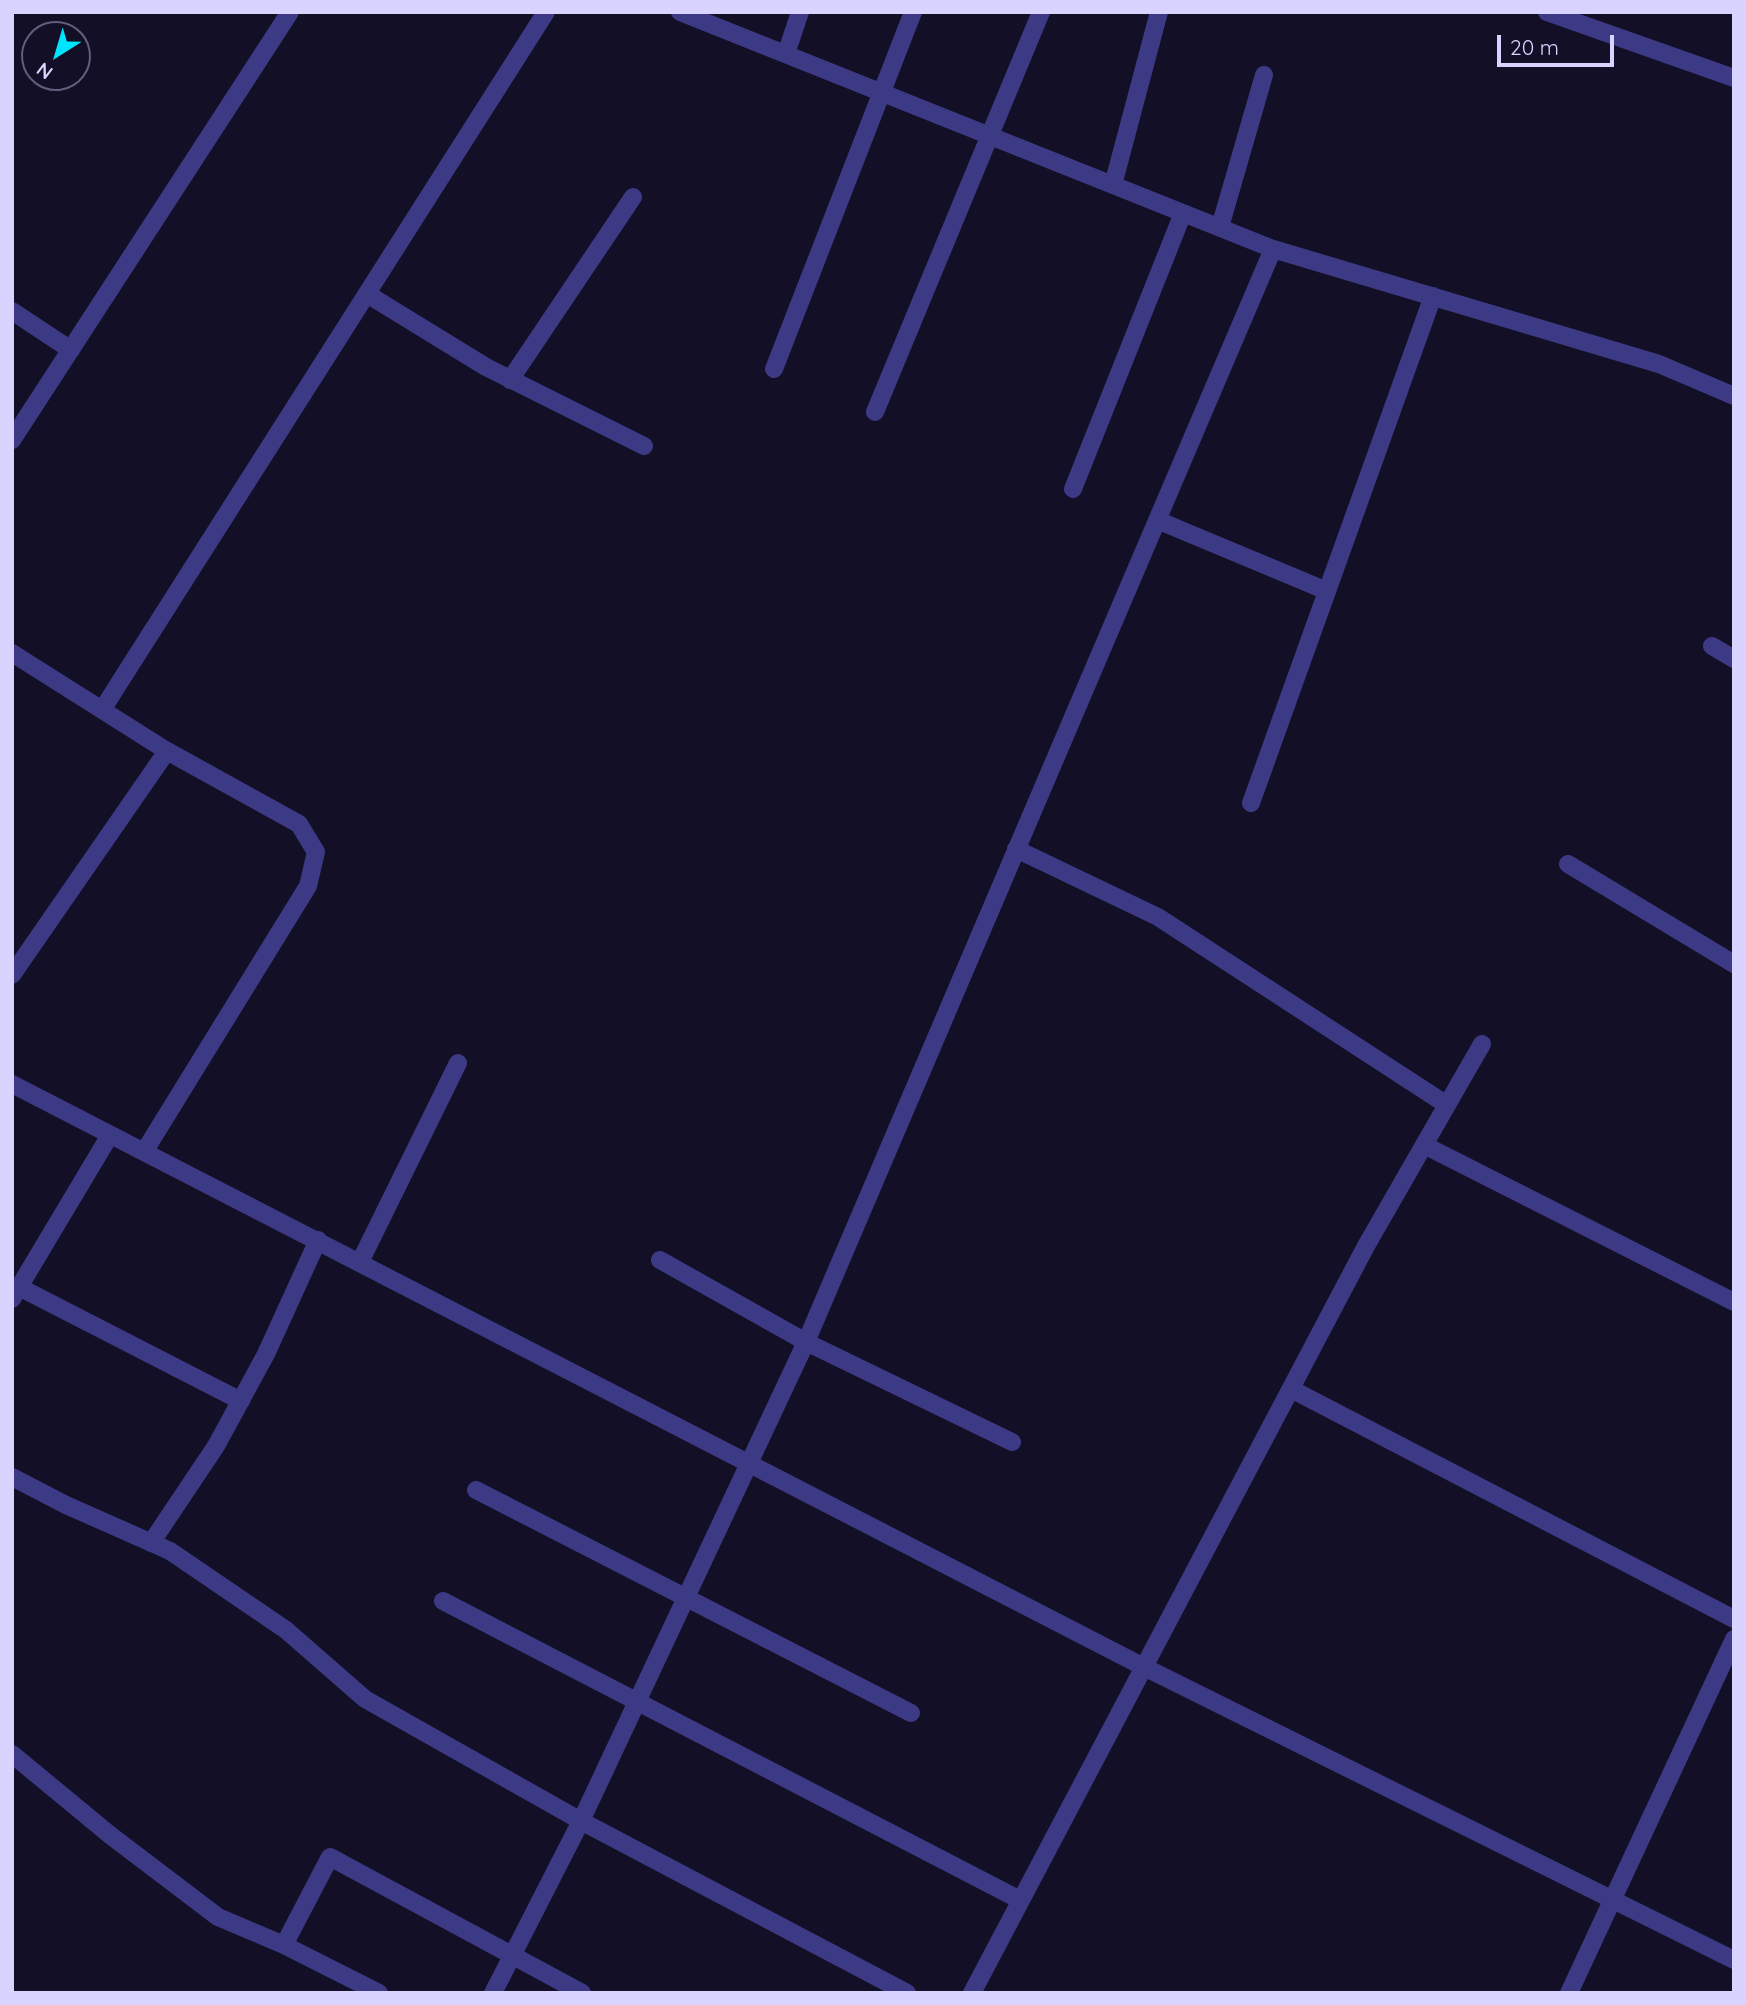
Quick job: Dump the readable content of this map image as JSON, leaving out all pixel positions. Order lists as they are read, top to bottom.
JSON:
{
  "scale_bar": "20 m",
  "north": "bottom left"
}
